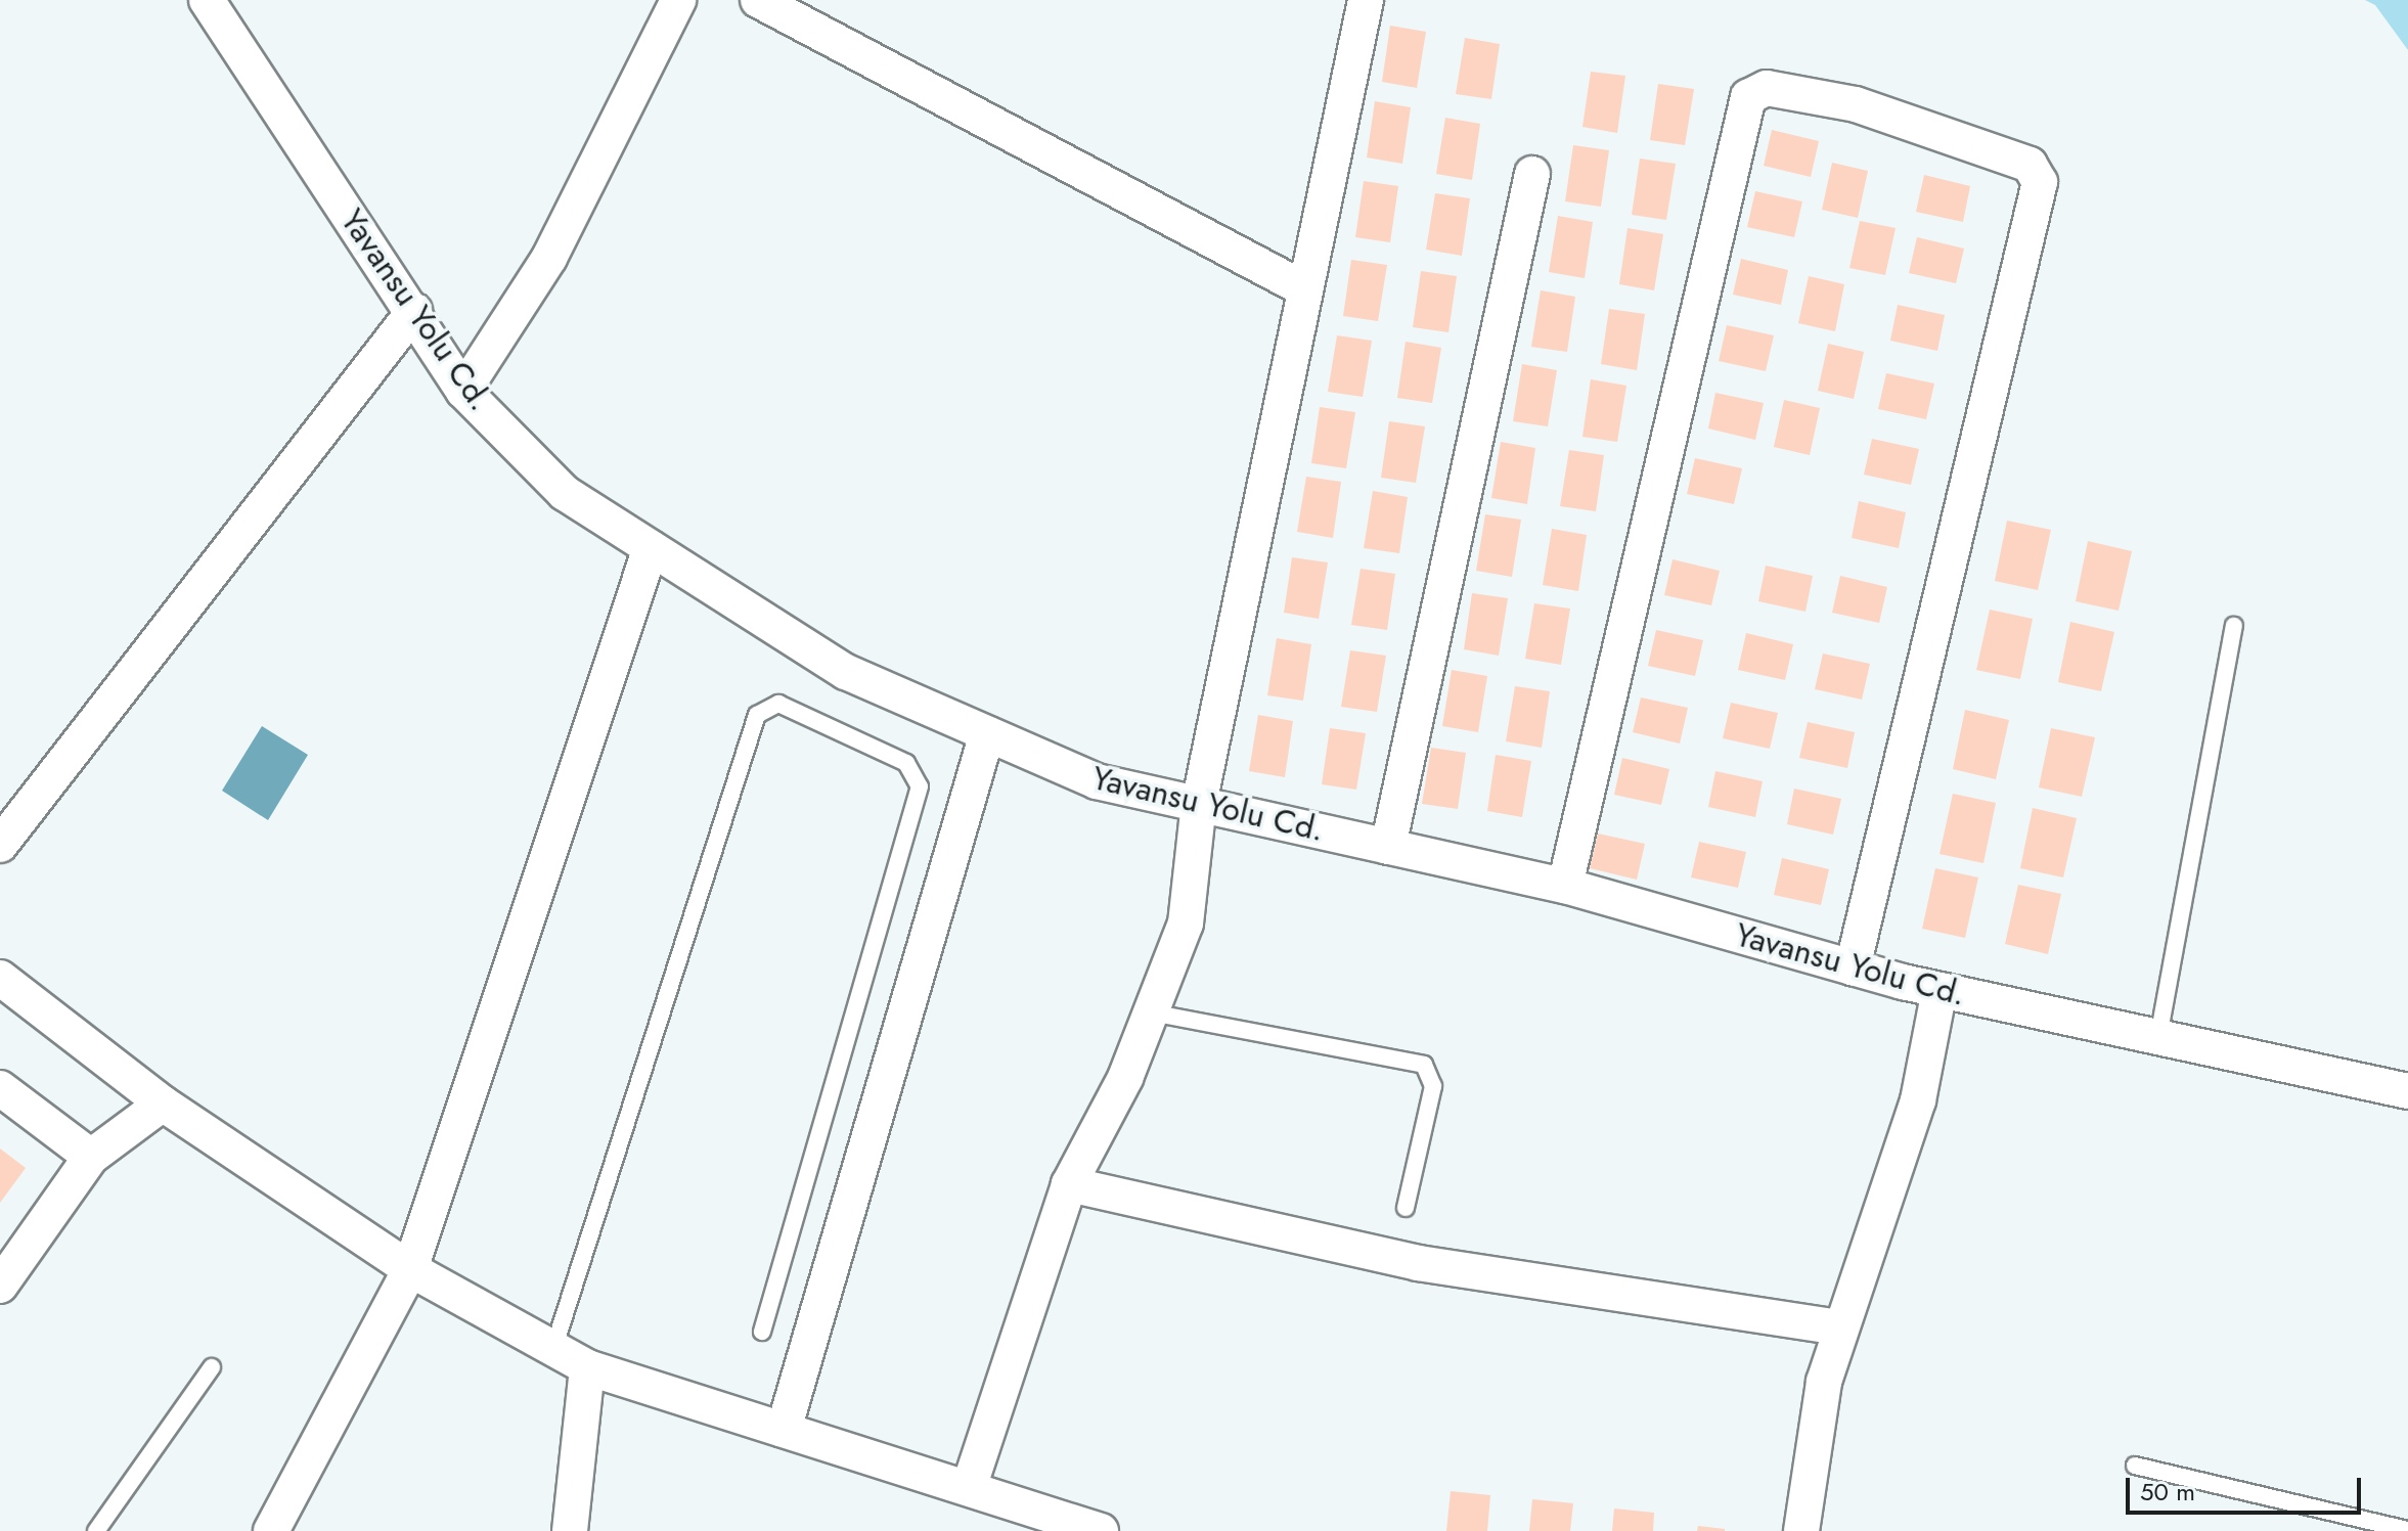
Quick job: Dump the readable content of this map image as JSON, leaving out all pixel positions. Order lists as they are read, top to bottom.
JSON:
{
  "streets": {
    "street": ["Yavansu Yolu Cd."]
  },
  "scale_bar": "50 m"
}
